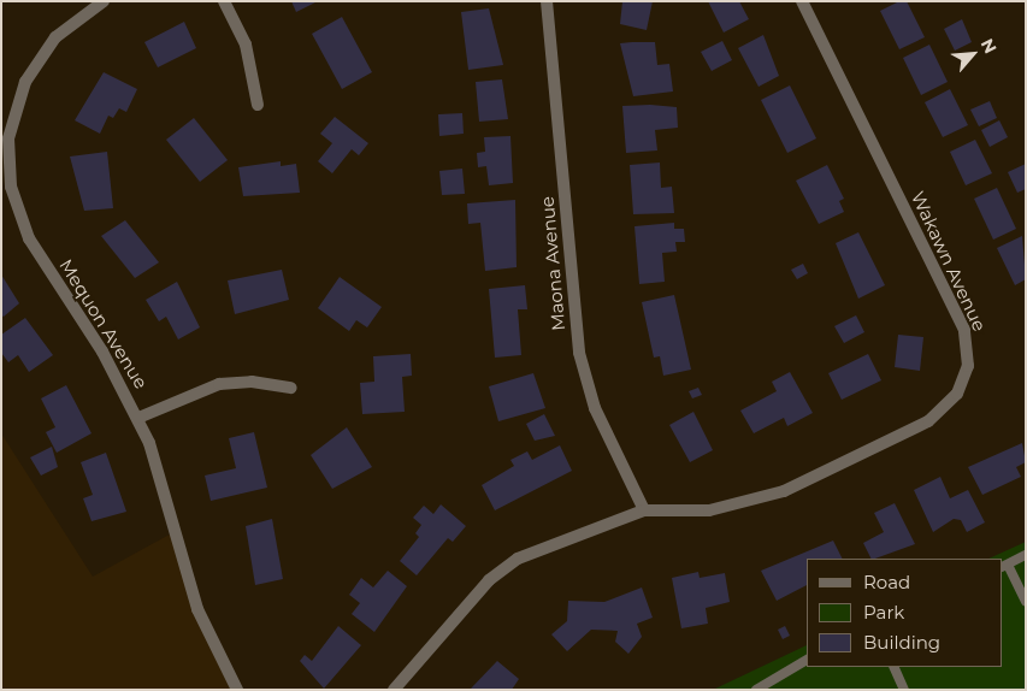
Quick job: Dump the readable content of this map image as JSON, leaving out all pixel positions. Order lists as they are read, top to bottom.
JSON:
{
  "streets": {
    "street": ["Wakawn Avenue", "Maona Avenue", "Mequon Avenue"]
  },
  "crossings": [
    ["Wakawn Avenue", "Maona Avenue"]
  ],
  "legend": ["Road", "Park", "Building"],
  "north": "top right"
}
